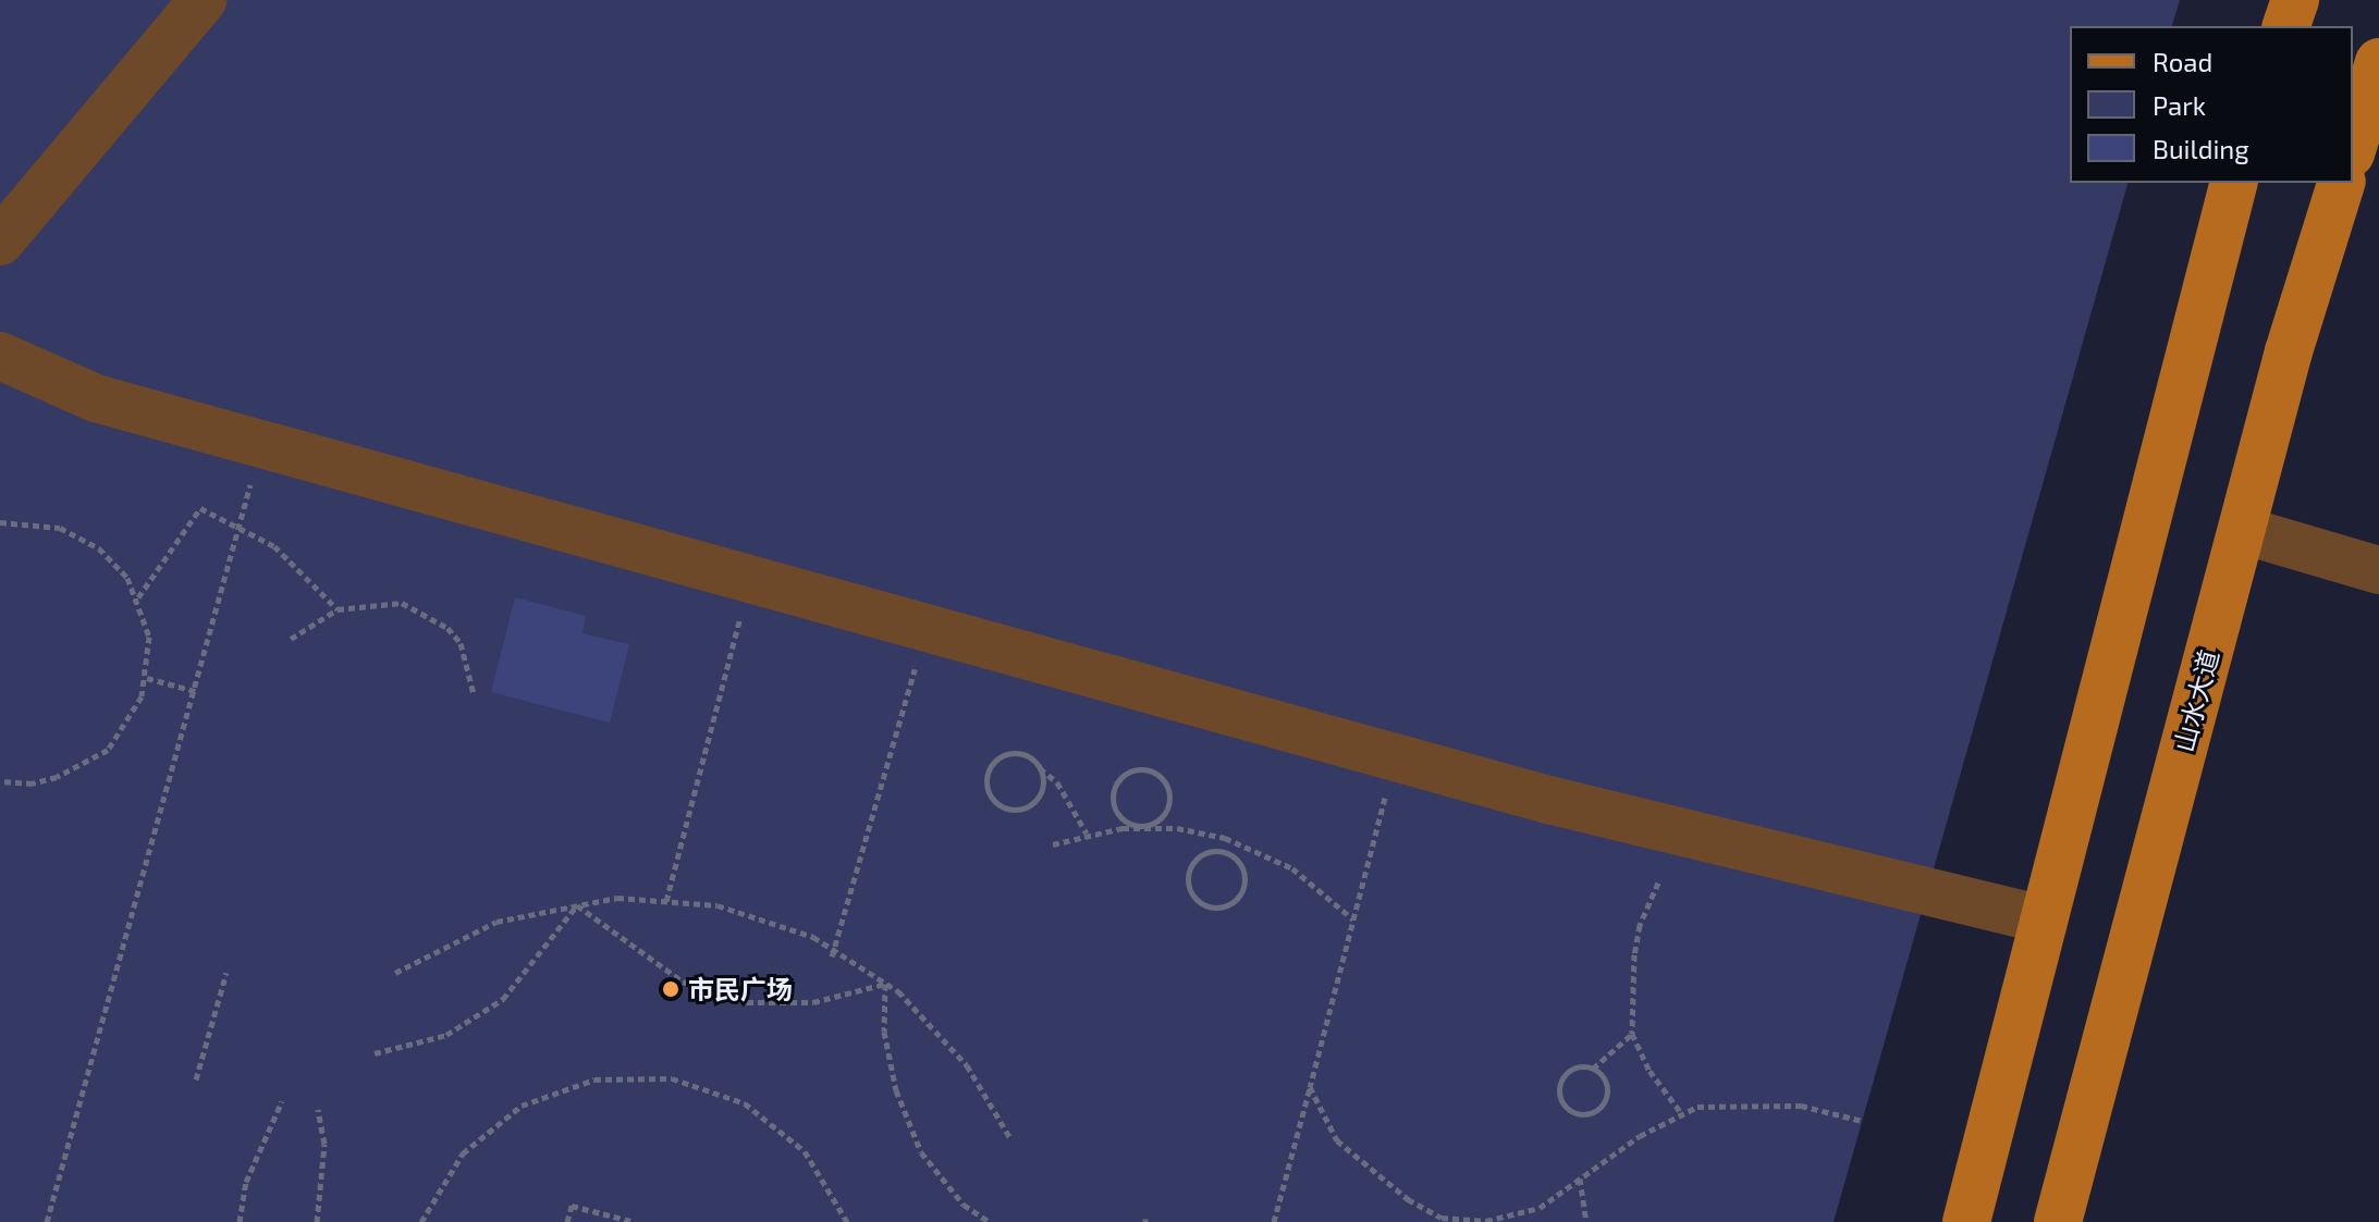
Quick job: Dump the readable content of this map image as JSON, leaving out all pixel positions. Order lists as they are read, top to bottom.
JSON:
{
  "streets": {
    "main road": ["山水大道"]
  },
  "places": ["市民广场"],
  "legend": ["Road", "Park", "Building"]
}
